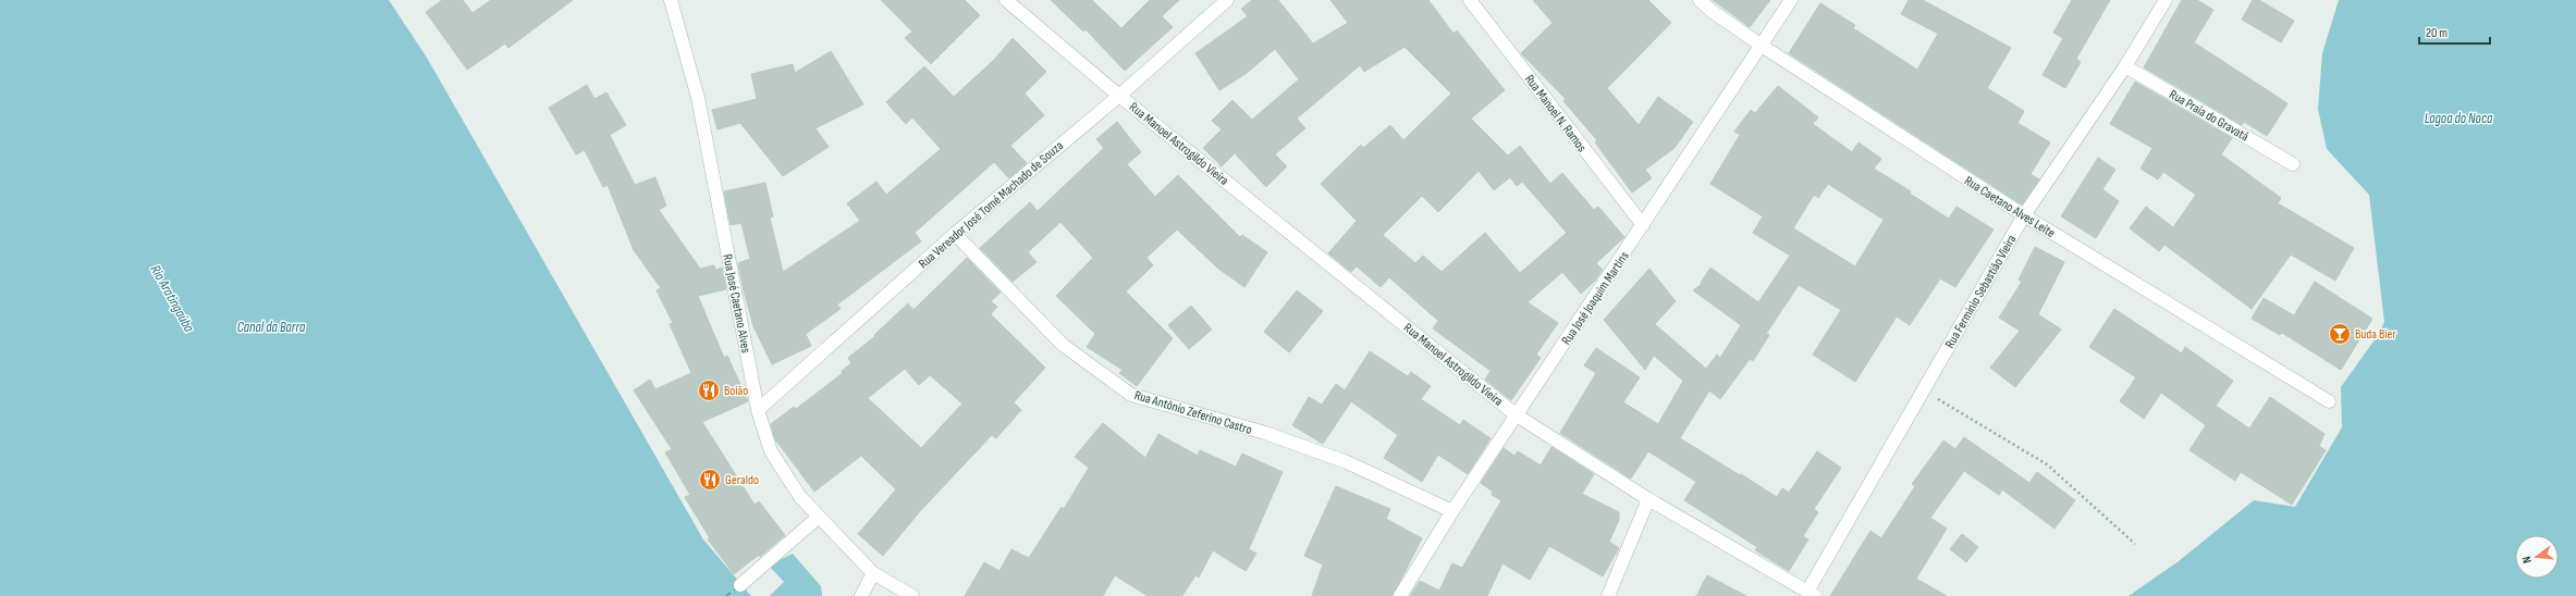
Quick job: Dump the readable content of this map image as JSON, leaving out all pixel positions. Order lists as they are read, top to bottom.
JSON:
{
  "streets": {
    "street": [
      "Rua Manoel N. Ramos",
      "Rua Praia do Gravatá",
      "Rua Manoel Astrogildo Vieira",
      "Rua Vereador José Tomé Machado de Souza",
      "Rua Caetano Alves Leite",
      "Rua Ferminio Sebastião Vieira",
      "Rua José Joaquim Martins",
      "Rua José Caetano Alves",
      "Rua Antônio Zeferino Castro"
    ]
  },
  "crossings": [
    ["Rua Manoel N. Ramos", "Rua José Joaquim Martins"],
    ["Rua Praia do Gravatá", "Rua Ferminio Sebastião Vieira"],
    ["Rua Manoel Astrogildo Vieira", "Rua Vereador José Tomé Machado de Souza"],
    ["Rua Manoel Astrogildo Vieira", "Rua Ferminio Sebastião Vieira"],
    ["Rua Manoel Astrogildo Vieira", "Rua José Joaquim Martins"],
    ["Rua Vereador José Tomé Machado de Souza", "Rua José Caetano Alves"],
    ["Rua Vereador José Tomé Machado de Souza", "Rua Antônio Zeferino Castro"],
    ["Rua Caetano Alves Leite", "Rua Ferminio Sebastião Vieira"],
    ["Rua Caetano Alves Leite", "Rua José Joaquim Martins"],
    ["Rua José Joaquim Martins", "Rua Antônio Zeferino Castro"]
  ],
  "water": ["Lagoa do Noca", "Rio Aratingaúba", "Canal da Barra"],
  "places": {
    "bar": ["Buda Bier"],
    "restaurant": ["Boião", "Geraldo"]
  },
  "scale_bar": "20 m",
  "north": "left"
}
